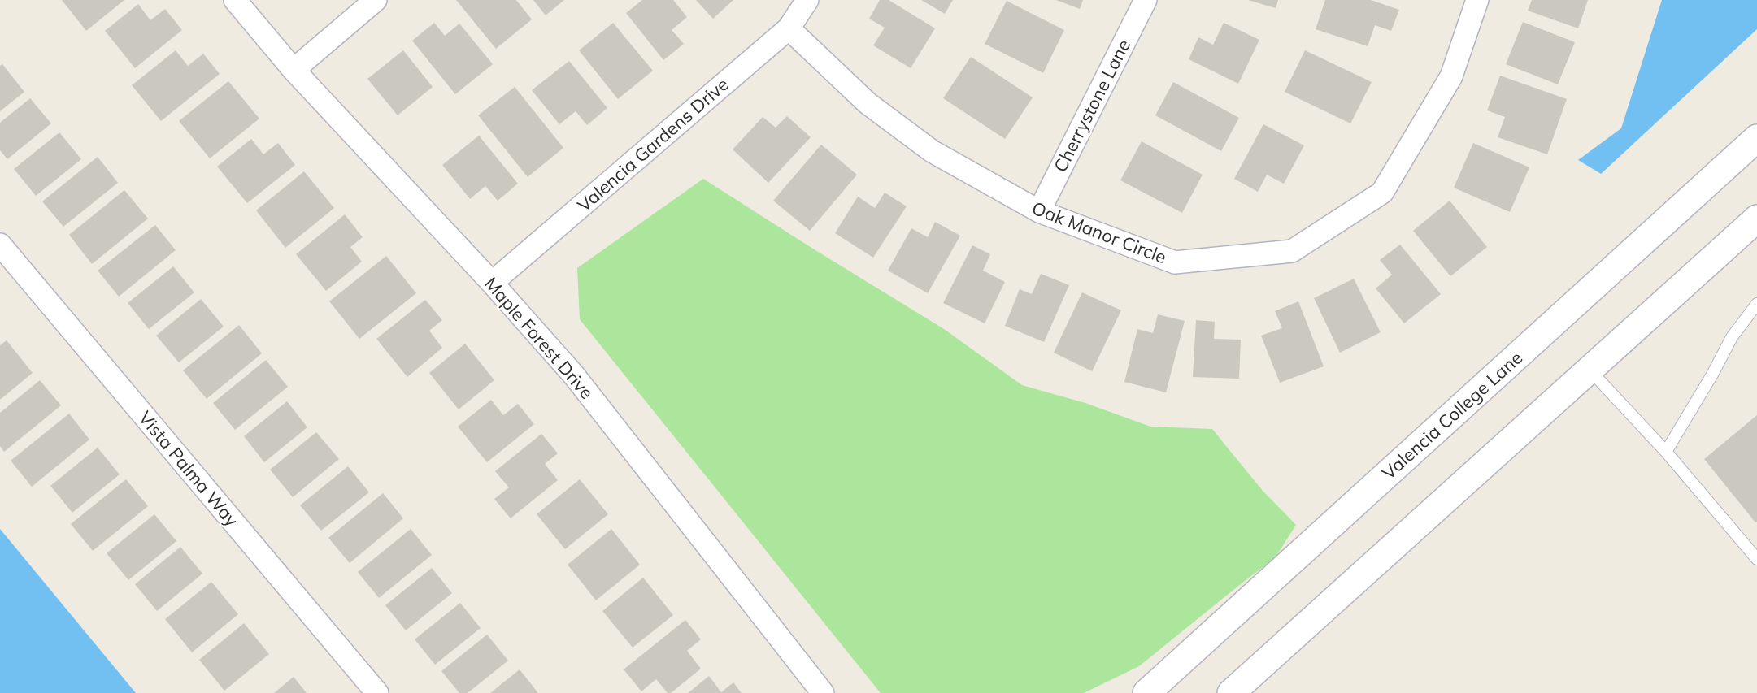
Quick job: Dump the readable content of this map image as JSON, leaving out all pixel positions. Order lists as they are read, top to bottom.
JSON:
{
  "streets": {
    "street": [
      "Cherrystone Lane",
      "Valencia Gardens Drive",
      "Oak Manor Circle",
      "Maple Forest Drive",
      "Valencia College Lane",
      "Vista Palma Way"
    ]
  },
  "crossings": [
    ["Cherrystone Lane", "Oak Manor Circle"],
    ["Valencia Gardens Drive", "Oak Manor Circle"],
    ["Valencia Gardens Drive", "Maple Forest Drive"]
  ]
}
